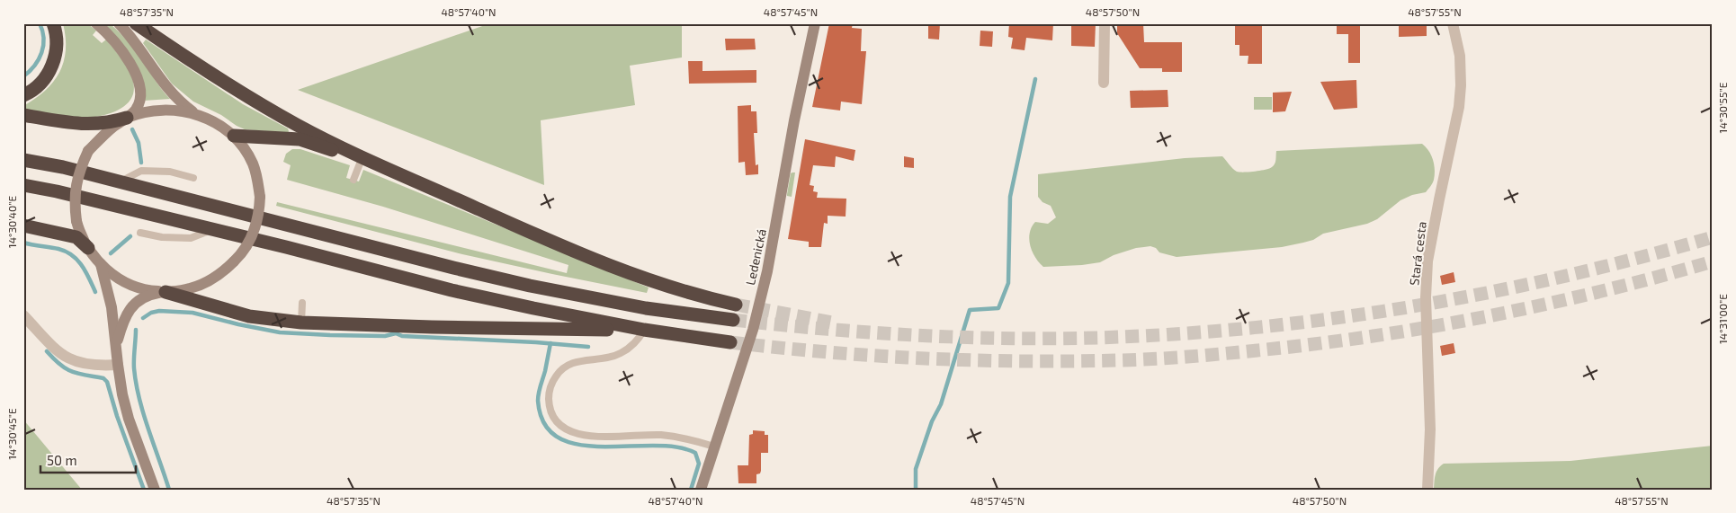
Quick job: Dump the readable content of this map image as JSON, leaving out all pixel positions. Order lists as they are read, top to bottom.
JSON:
{
  "streets": {
    "main road": ["Ledenická"],
    "street": ["Stará cesta"]
  },
  "scale_bar": "50 m",
  "coordinates": [
    "48°57'35\"N",
    "48°57'40\"N",
    "48°57'45\"N",
    "48°57'50\"N",
    "48°57'55\"N",
    "14°30'55\"E",
    "14°30'40\"E",
    "14°31'00\"E",
    "14°30'45\"E"
  ]
}
